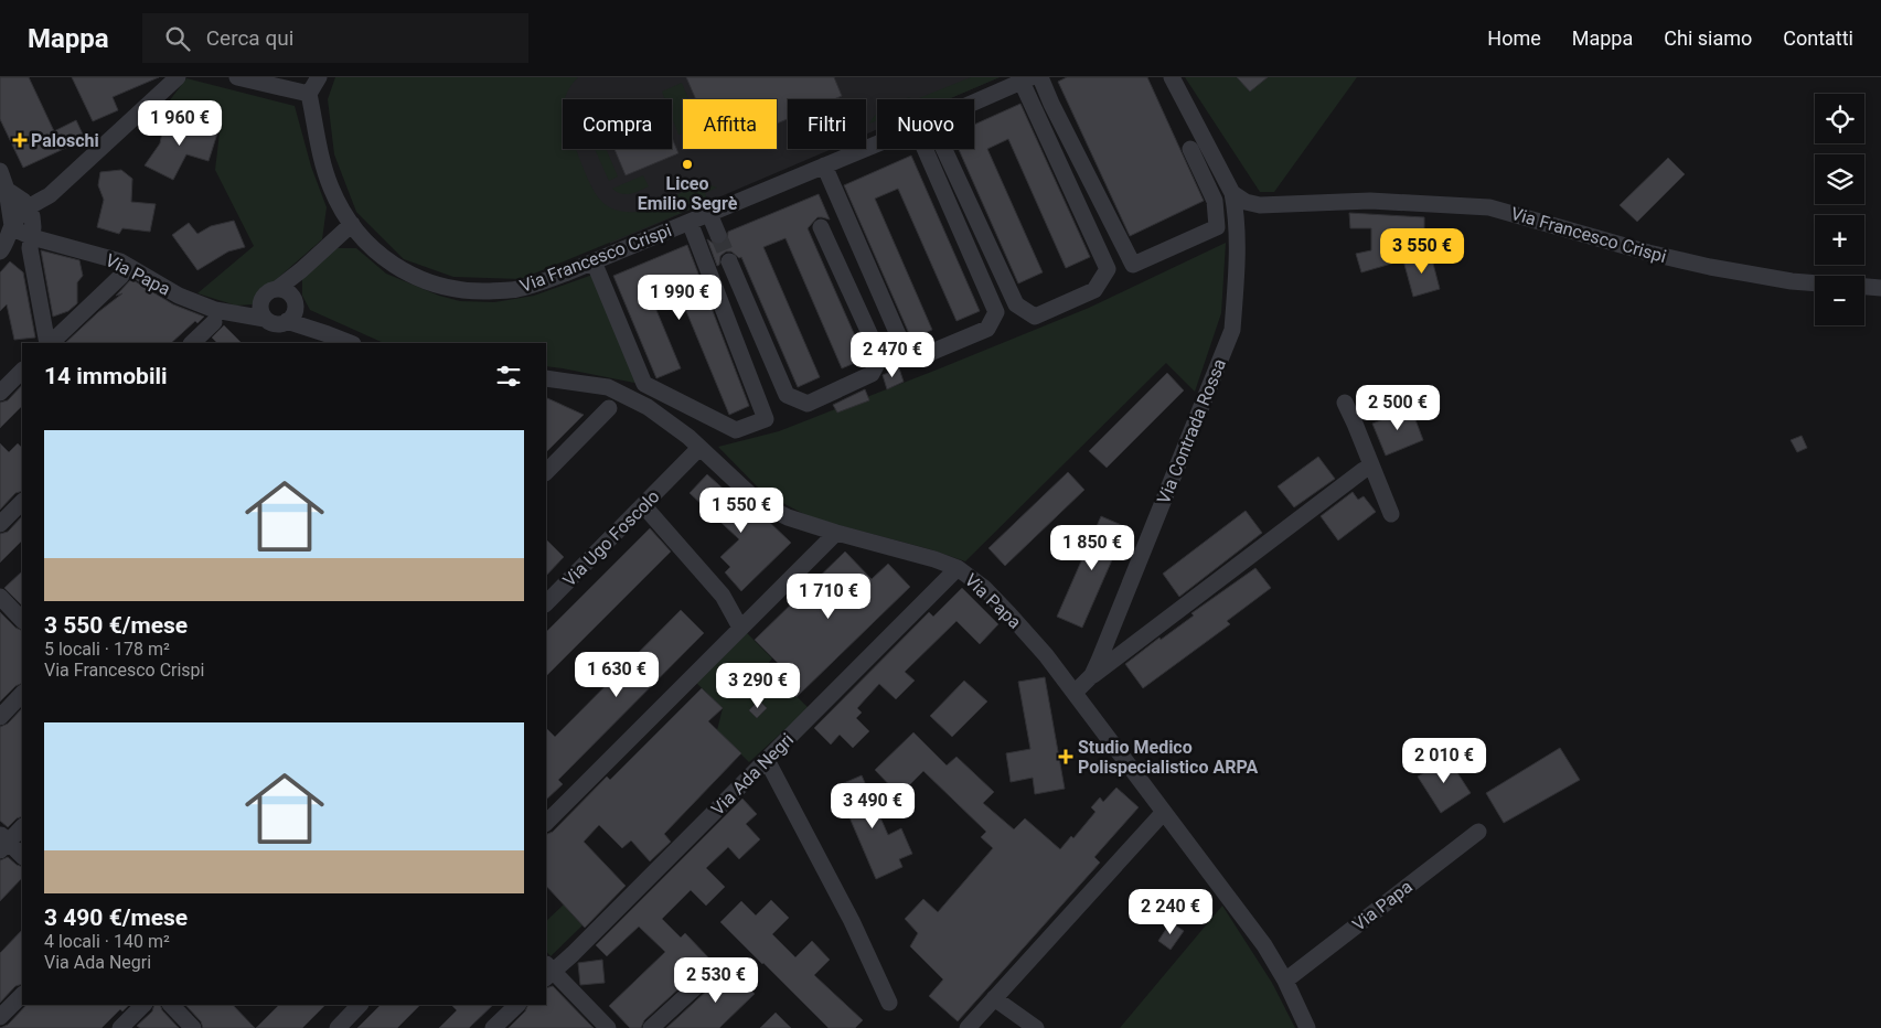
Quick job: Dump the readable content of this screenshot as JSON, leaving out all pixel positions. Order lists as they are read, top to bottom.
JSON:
{
  "streets": {
    "street": [
      "Via Francesco Crispi",
      "Via Papa",
      "Via Contrada Rossa",
      "Via Ugo Foscolo",
      "Via Ada Negri"
    ]
  },
  "crossings": [
    ["Via Francesco Crispi", "Via Contrada Rossa"],
    ["Via Papa", "Via Contrada Rossa"],
    ["Via Papa", "Via Ugo Foscolo"],
    ["Via Papa", "Via Ada Negri"]
  ],
  "places": {
    "health": ["Paloschi", "Studio Medico Polispecialistico ARPA"],
    "other": ["Liceo Emilio Segrè"]
  },
  "page": {
    "header": "Mappa",
    "search": "Cerca qui",
    "nav": [
      "Home",
      "Mappa",
      "Chi siamo",
      "Contatti"
    ],
    "map_buttons": ["+", "−"],
    "chip": [
      "Compra",
      "Affitta",
      "Filtri",
      "Nuovo"
    ],
    "price": [
      "1 960 €",
      "3 550 €",
      "1 990 €",
      "2 470 €",
      "2 500 €",
      "1 550 €",
      "1 850 €",
      "1 710 €",
      "1 630 €",
      "3 290 €",
      "2 010 €",
      "3 490 €",
      "2 240 €",
      "2 530 €"
    ],
    "heading": "14 immobili",
    "list": [
      {
        "name": "3 550 €/mese",
        "note": "5 locali · 178 m² · Via Francesco Crispi"
      },
      {
        "name": "3 490 €/mese",
        "note": "4 locali · 140 m² · Via Ada Negri"
      }
    ]
  }
}
